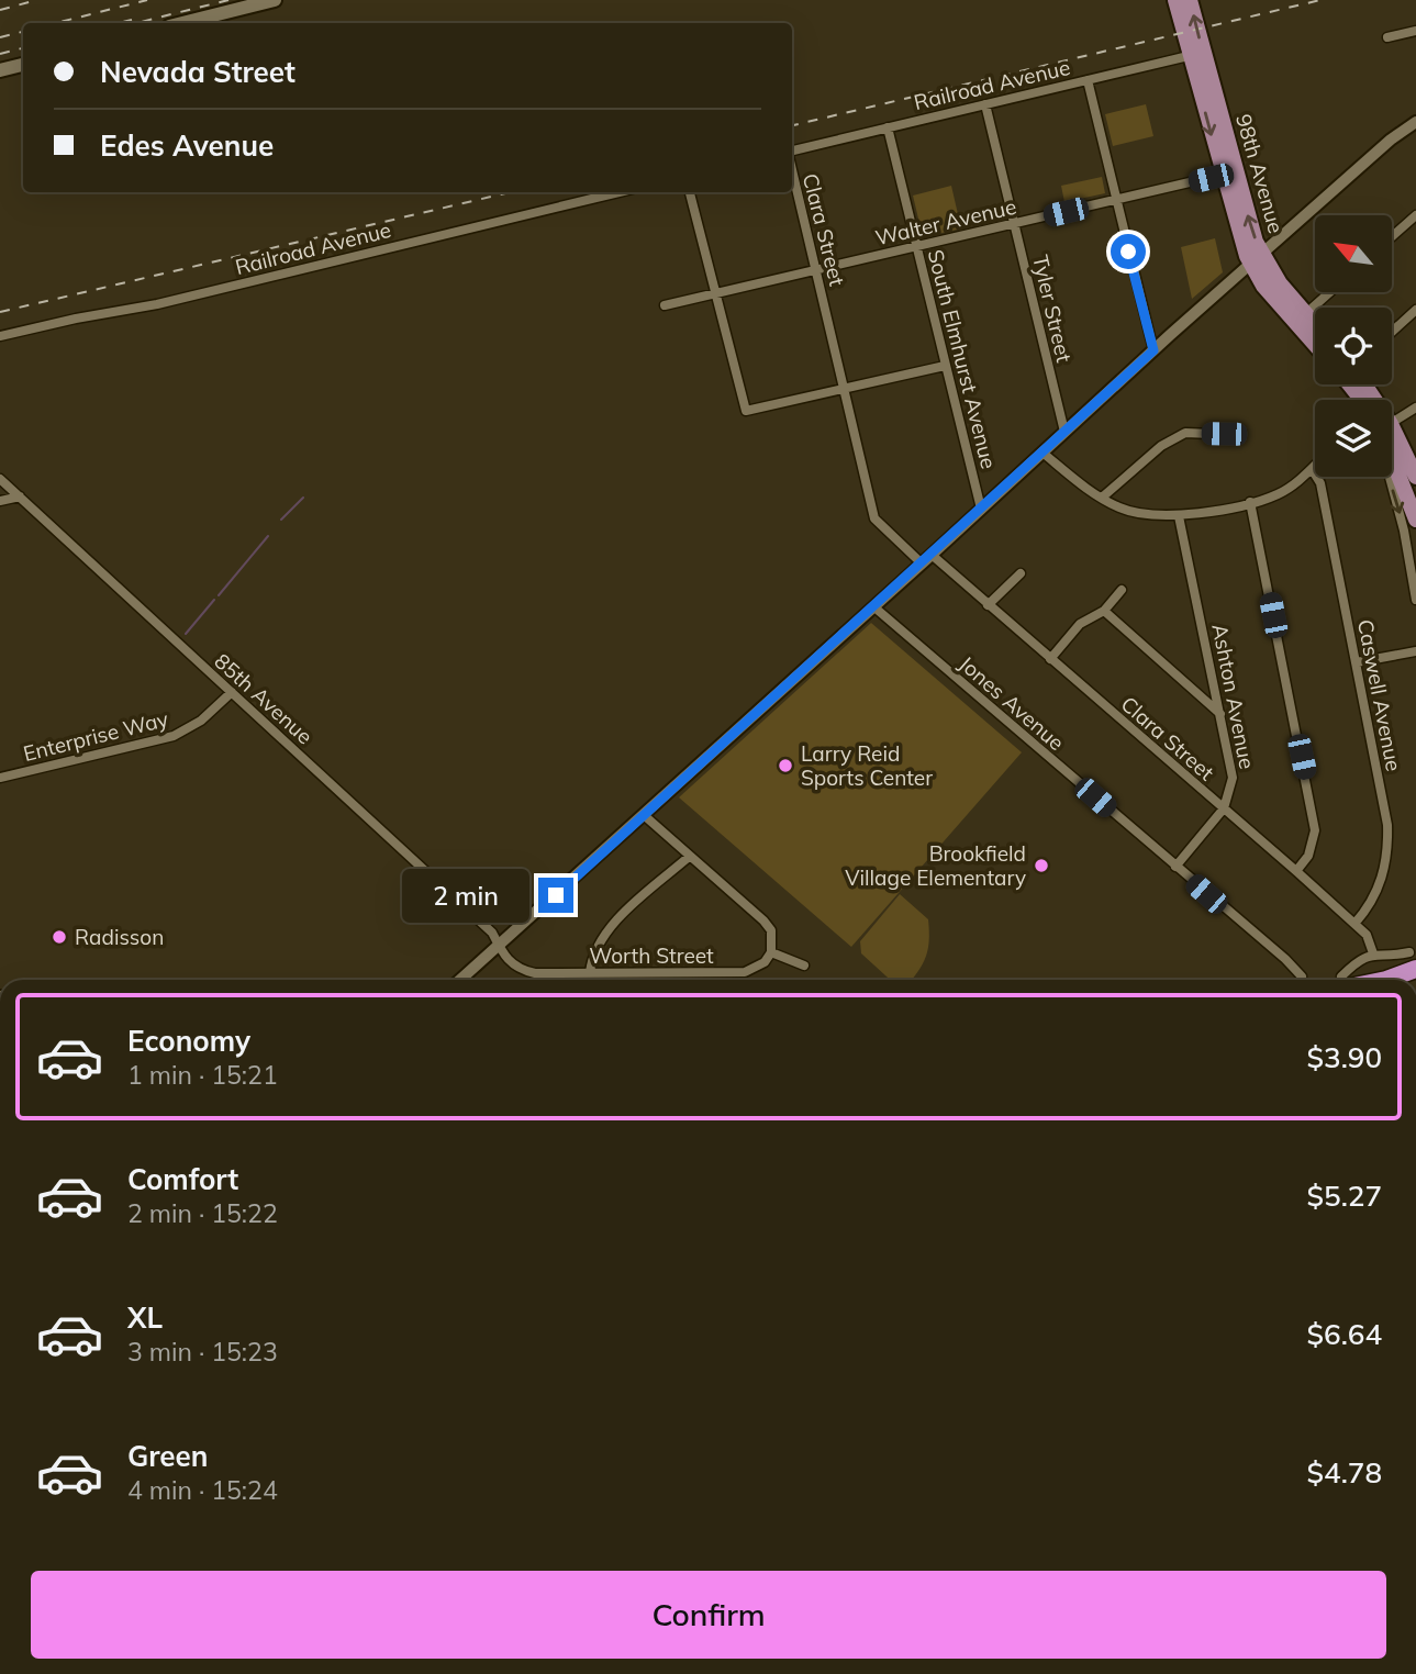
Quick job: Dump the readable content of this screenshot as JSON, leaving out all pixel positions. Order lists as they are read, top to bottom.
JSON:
{
  "streets": {
    "main road": ["98th Avenue"],
    "street": [
      "Railroad Avenue",
      "Walter Avenue",
      "Clara Street",
      "Tyler Street",
      "South Elmhurst Avenue",
      "Caswell Avenue",
      "Ashton Avenue",
      "85th Avenue",
      "Jones Avenue",
      "Enterprise Way",
      "Worth Street"
    ]
  },
  "crossings": [
    ["Railroad Avenue", "98th Avenue"],
    ["Railroad Avenue", "Tyler Street"],
    ["Railroad Avenue", "South Elmhurst Avenue"],
    ["98th Avenue", "Walter Avenue"],
    ["Walter Avenue", "Clara Street"],
    ["Walter Avenue", "Tyler Street"],
    ["Walter Avenue", "South Elmhurst Avenue"],
    ["Clara Street", "Caswell Avenue"],
    ["Clara Street", "Ashton Avenue"],
    ["Ashton Avenue", "Jones Avenue"],
    ["85th Avenue", "Enterprise Way"],
    ["85th Avenue", "Worth Street"]
  ],
  "places": ["Larry Reid Sports Center", "Brookfield Village Elementary", "Radisson"],
  "north": "top left",
  "page": {
    "banner": ["Nevada Street", "Edes Avenue"],
    "bubble": "2 min",
    "list": [
      {
        "name": "Economy",
        "note": "1 min · 15:21",
        "value": "$3.90"
      },
      {
        "name": "Comfort",
        "note": "2 min · 15:22",
        "value": "$5.27"
      },
      {
        "name": "XL",
        "note": "3 min · 15:23",
        "value": "$6.64"
      },
      {
        "name": "Green",
        "note": "4 min · 15:24",
        "value": "$4.78"
      }
    ],
    "buttons": "Confirm"
  }
}
